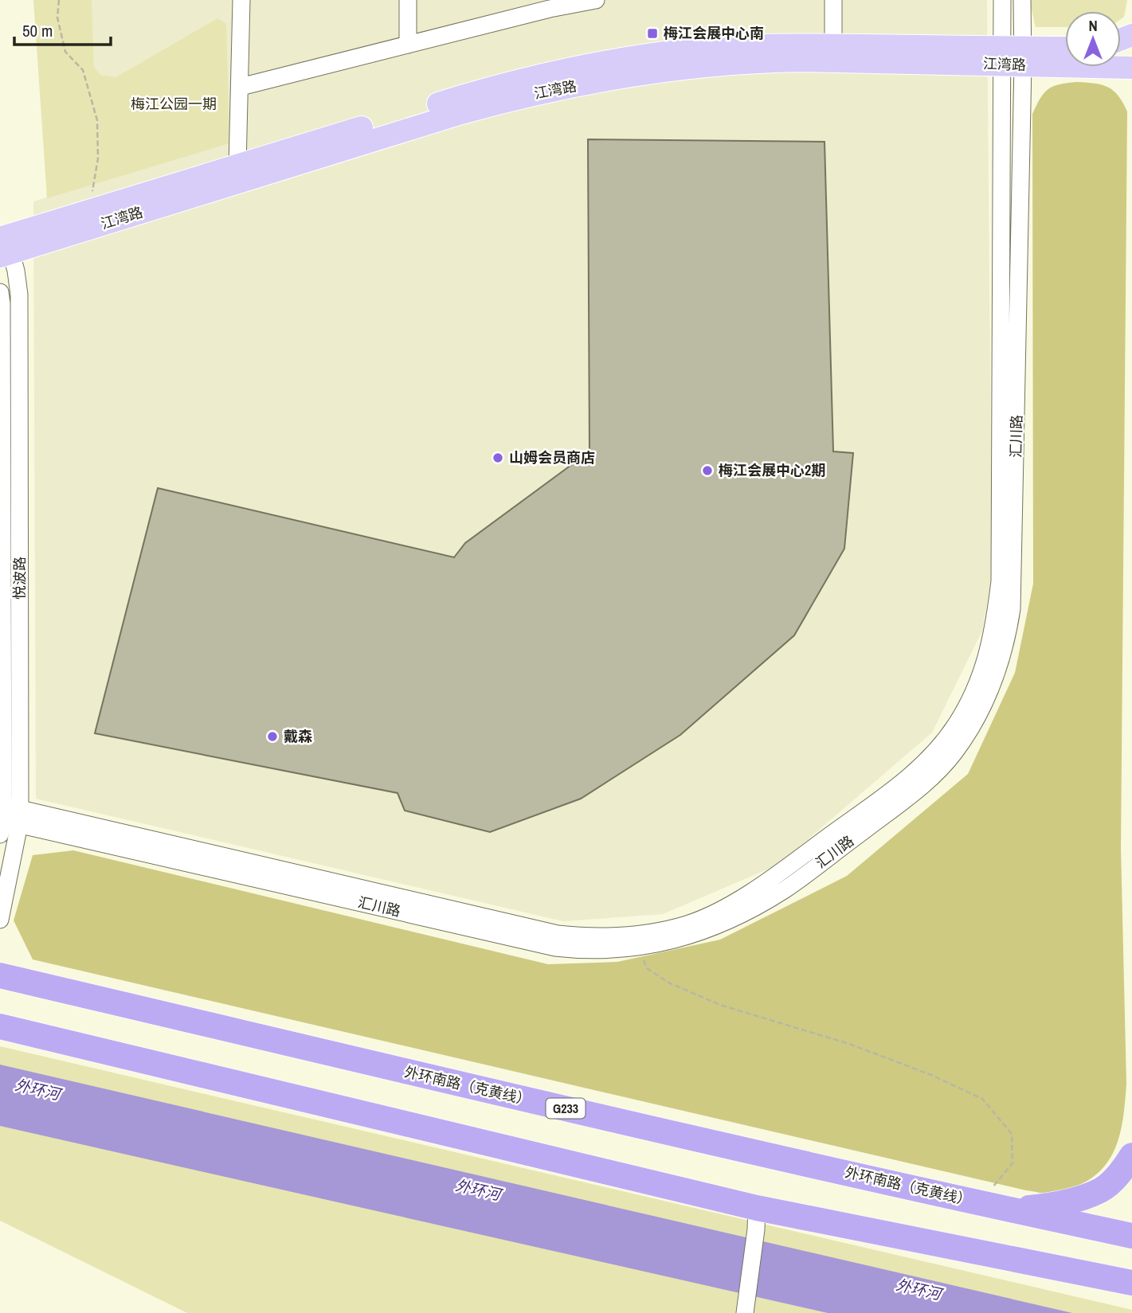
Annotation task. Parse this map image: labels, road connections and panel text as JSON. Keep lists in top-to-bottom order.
{
  "streets": {
    "highway": ["外环南路（克黄线）", "G233"],
    "main road": ["江湾路"],
    "street": ["汇川路", "悦波路"]
  },
  "crossings": [
    ["江湾路", "汇川路"],
    ["江湾路", "悦波路"],
    ["汇川路", "悦波路"]
  ],
  "water": ["外环河"],
  "parks": ["梅江公园一期"],
  "places": {
    "transit": ["梅江会展中心南"],
    "other": ["山姆会员商店", "梅江会展中心2期", "戴森"]
  },
  "scale_bar": "50 m",
  "north": "top"
}
